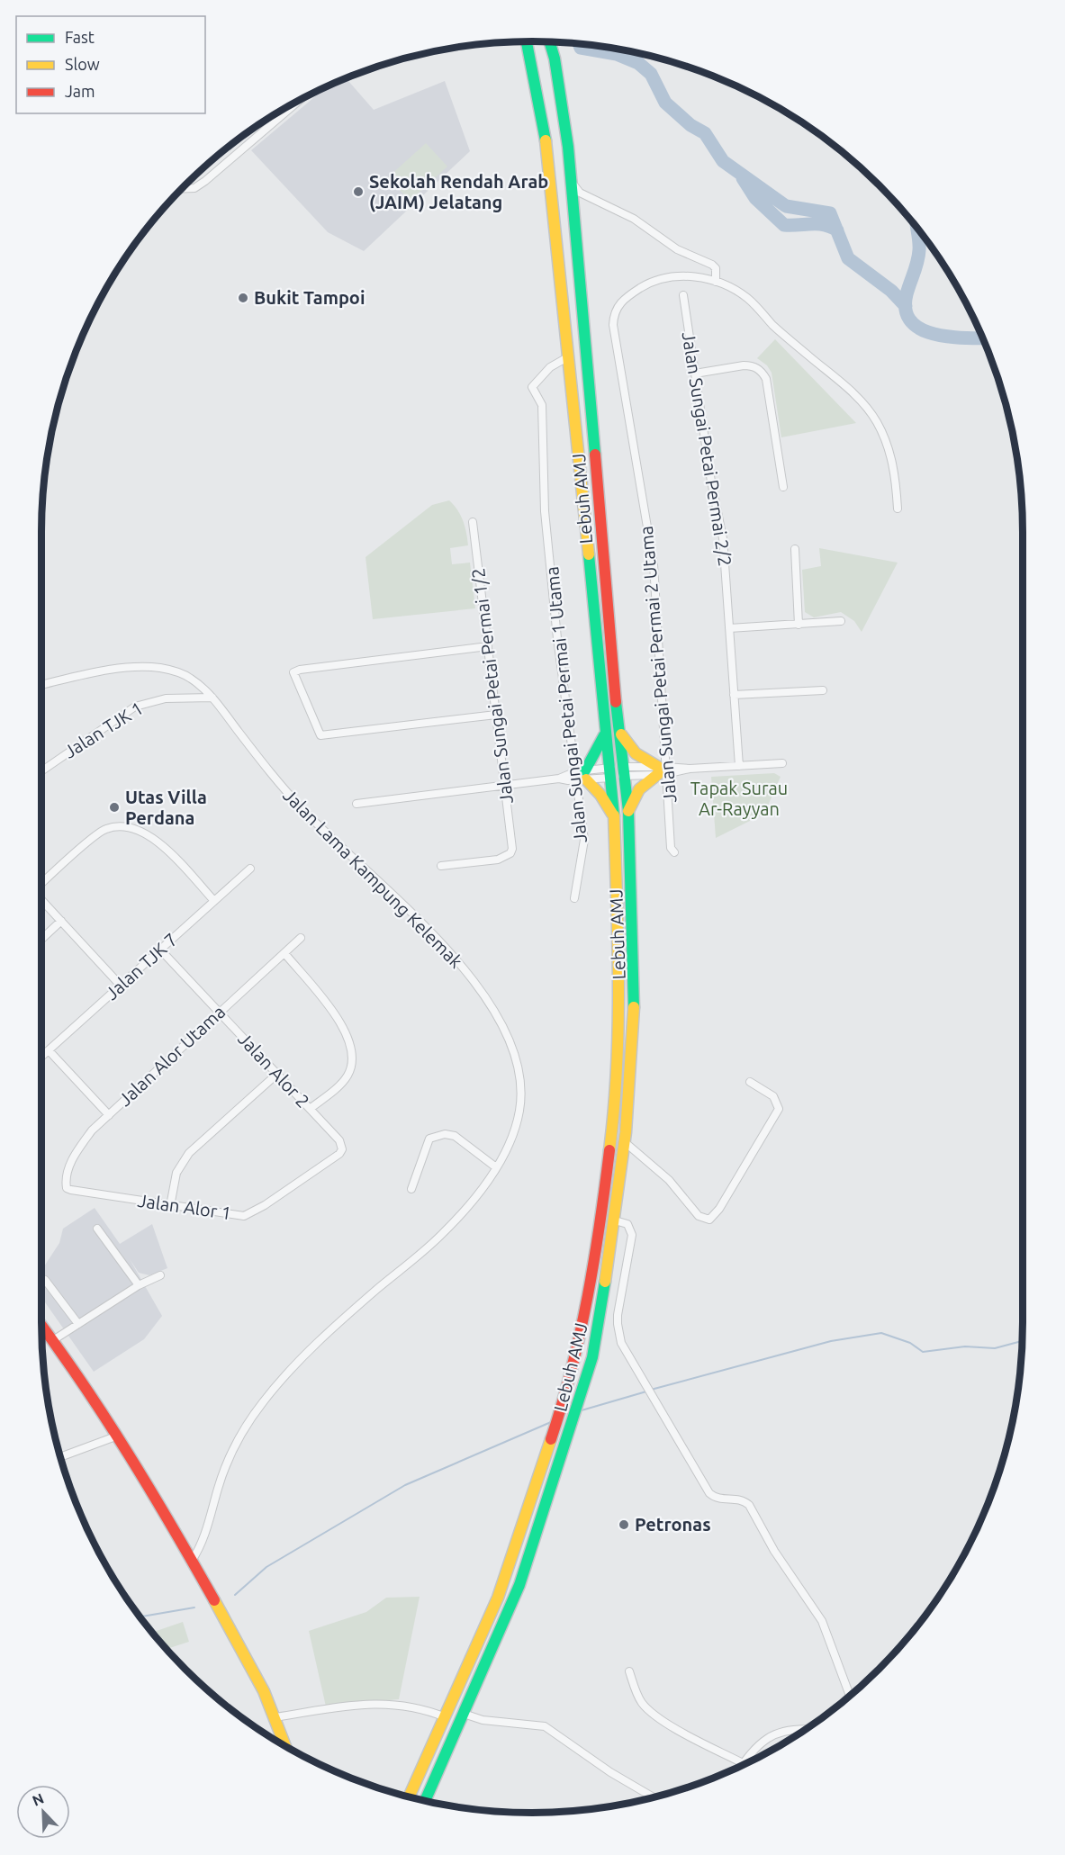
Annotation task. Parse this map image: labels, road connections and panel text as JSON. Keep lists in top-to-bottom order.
{
  "streets": {
    "main road": ["Lebuh AMJ"],
    "street": [
      "Jalan Sungai Petai Permai 2/2",
      "Jalan Sungai Petai Permai 2 Utama",
      "Jalan Sungai Petai Permai 1/2",
      "Jalan Sungai Petai Permai 1 Utama",
      "Jalan TJK 1",
      "Jalan Lama Kampung Kelemak",
      "Jalan TJK 7",
      "Jalan Alor Utama",
      "Jalan Alor 2",
      "Jalan Alor 1"
    ]
  },
  "crossings": [
    ["Lebuh AMJ", "Jalan Sungai Petai Permai 1 Utama"],
    ["Jalan TJK 1", "Jalan Lama Kampung Kelemak"],
    ["Jalan TJK 7", "Jalan Alor 2"],
    ["Jalan Alor Utama", "Jalan Alor 2"],
    ["Jalan Alor Utama", "Jalan Alor 1"],
    ["Jalan Alor 2", "Jalan Alor 1"]
  ],
  "parks": ["Tapak Surau Ar-Rayyan"],
  "places": [
    "Sekolah Rendah Arab (JAIM) Jelatang",
    "Bukit Tampoi",
    "Utas Villa Perdana",
    "Petronas"
  ],
  "legend": ["Fast", "Slow", "Jam"],
  "north": "top left"
}
